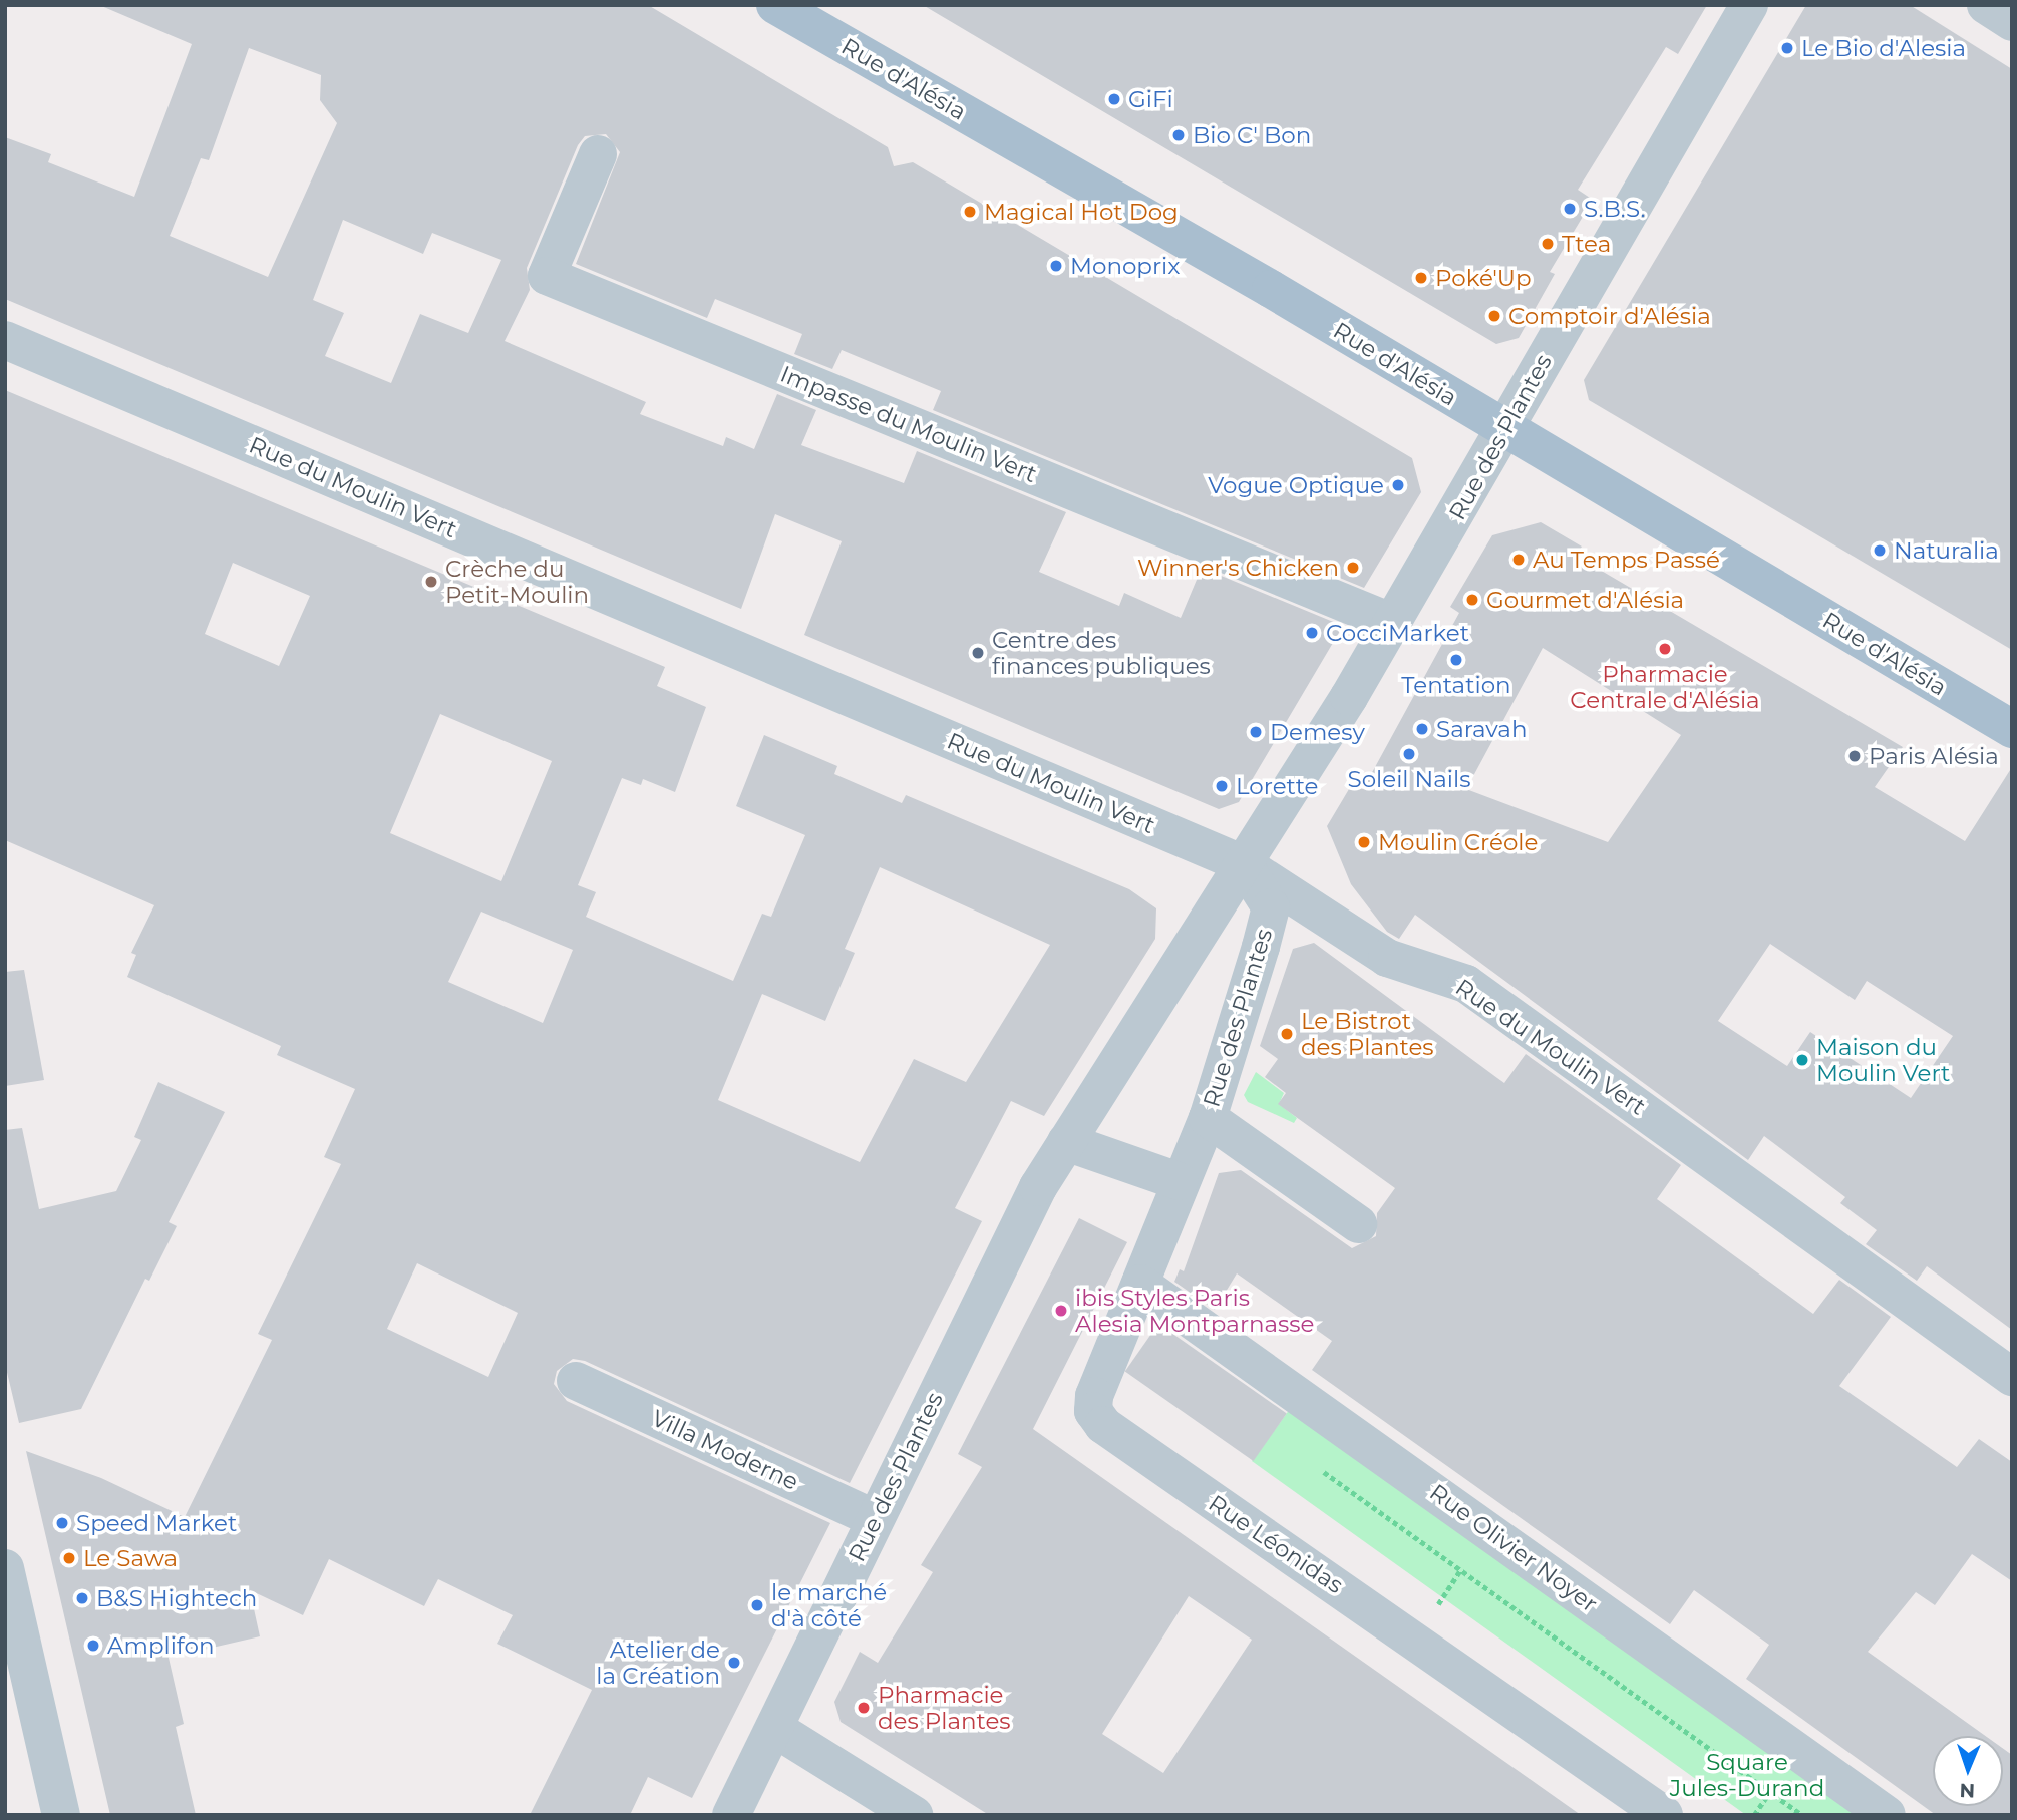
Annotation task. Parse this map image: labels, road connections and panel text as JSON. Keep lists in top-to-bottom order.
{
  "streets": {
    "main road": ["Rue d'Alésia"],
    "street": [
      "Impasse du Moulin Vert",
      "Rue des Plantes",
      "Rue du Moulin Vert",
      "Villa Moderne",
      "Rue Léonidas",
      "Rue Olivier Noyer"
    ]
  },
  "crossings": [
    ["Rue d'Alésia", "Rue des Plantes"],
    ["Impasse du Moulin Vert", "Rue des Plantes"],
    ["Rue des Plantes", "Rue du Moulin Vert"],
    ["Rue des Plantes", "Villa Moderne"],
    ["Rue des Plantes", "Rue Léonidas"],
    ["Rue Léonidas", "Rue Olivier Noyer"]
  ],
  "parks": ["Square Jules-Durand"],
  "places": [
    "Le Bio d'Alesia",
    "GiFi",
    "Bio C' Bon",
    "S.B.S.",
    "Magical Hot Dog",
    "Ttea",
    "Monoprix",
    "Poké'Up",
    "Comptoir d'Alésia",
    "Vogue Optique",
    "Naturalia",
    "Au Temps Passé",
    "Winner's Chicken",
    "Crèche du Petit-Moulin",
    "Gourmet d'Alésia",
    "CocciMarket",
    "Pharmacie Centrale d'Alésia",
    "Centre des finances publiques",
    "Tentation",
    "Saravah",
    "Demesy",
    "Soleil Nails",
    "Paris Alésia",
    "Lorette",
    "Moulin Créole",
    "Le Bistrot des Plantes",
    "Maison du Moulin Vert",
    "ibis Styles Paris Alesia Montparnasse",
    "Speed Market",
    "Le Sawa",
    "B&S Hightech",
    "le marché d'à côté",
    "Amplifon",
    "Atelier de la Création",
    "Pharmacie des Plantes"
  ],
  "north": "bottom"
}
